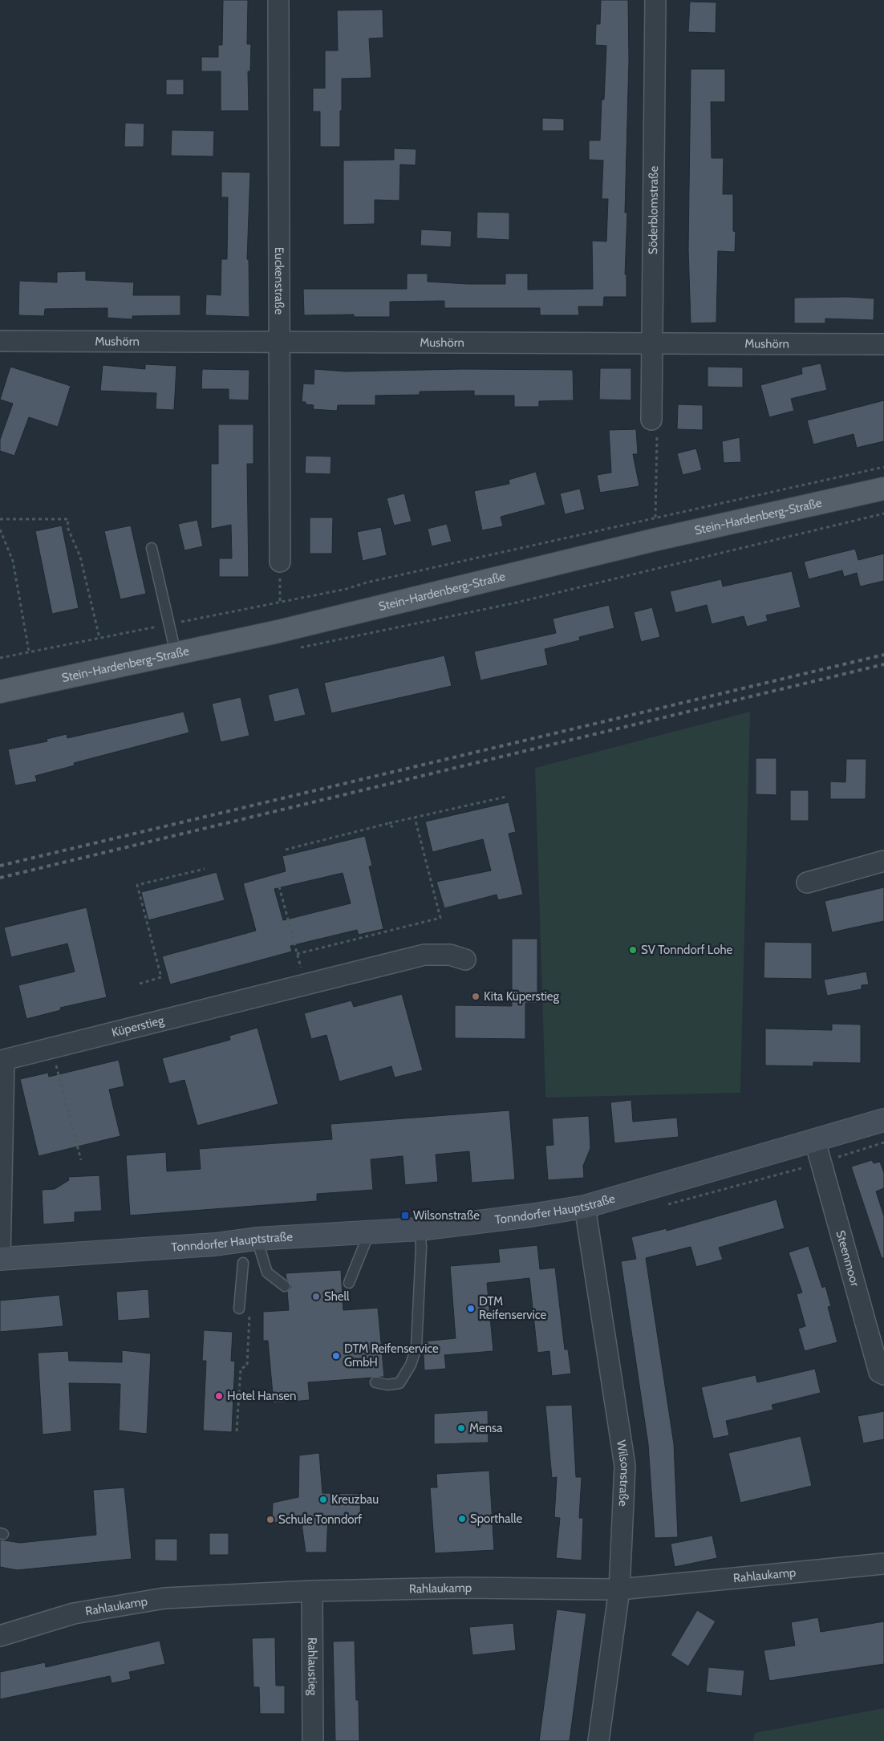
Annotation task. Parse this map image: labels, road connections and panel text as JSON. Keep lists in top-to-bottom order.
{
  "streets": {
    "main road": ["Stein-Hardenberg-Straße", "Tonndorfer Hauptstraße"],
    "street": [
      "Söderblomstraße",
      "Euckenstraße",
      "Mushörn",
      "Küperstieg",
      "Steenmoor",
      "Wilsonstraße",
      "Rahlaukamp",
      "Rahlaustieg"
    ]
  },
  "crossings": [
    ["Söderblomstraße", "Mushörn"],
    ["Euckenstraße", "Mushörn"],
    ["Küperstieg", "Tonndorfer Hauptstraße"],
    ["Tonndorfer Hauptstraße", "Steenmoor"],
    ["Tonndorfer Hauptstraße", "Wilsonstraße"],
    ["Wilsonstraße", "Rahlaukamp"],
    ["Rahlaukamp", "Rahlaustieg"]
  ],
  "places": {
    "other": [
      "SV Tonndorf Lohe",
      "Kita Küperstieg",
      "Shell",
      "DTM Reifenservice",
      "DTM Reifenservice GmbH",
      "Hotel Hansen",
      "Mensa",
      "Kreuzbau",
      "Sporthalle",
      "Schule Tonndorf"
    ],
    "transit": ["Wilsonstraße"]
  }
}
